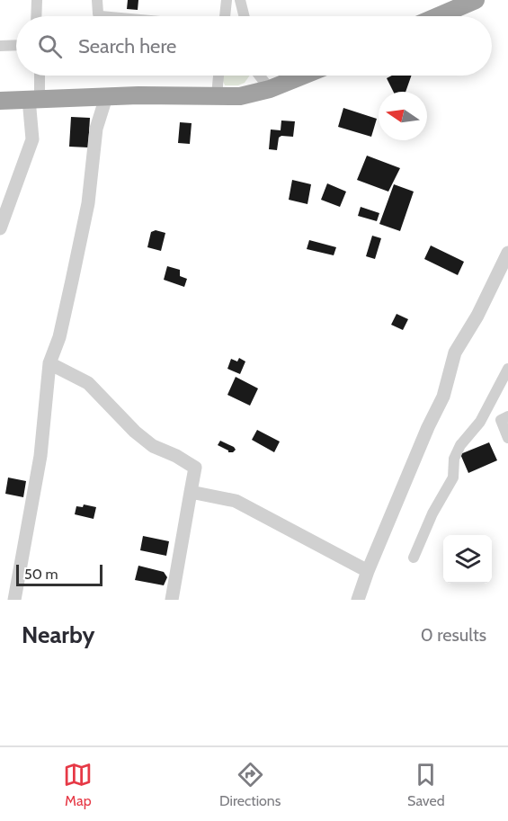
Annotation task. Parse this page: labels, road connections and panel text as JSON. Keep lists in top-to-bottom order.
{
  "scale_bar": "50 m",
  "north": "left",
  "page": {
    "search": "Search here",
    "scale": "50 m",
    "heading": ["Nearby", "0 results"],
    "nav": ["Map", "Directions", "Saved"]
  }
}
